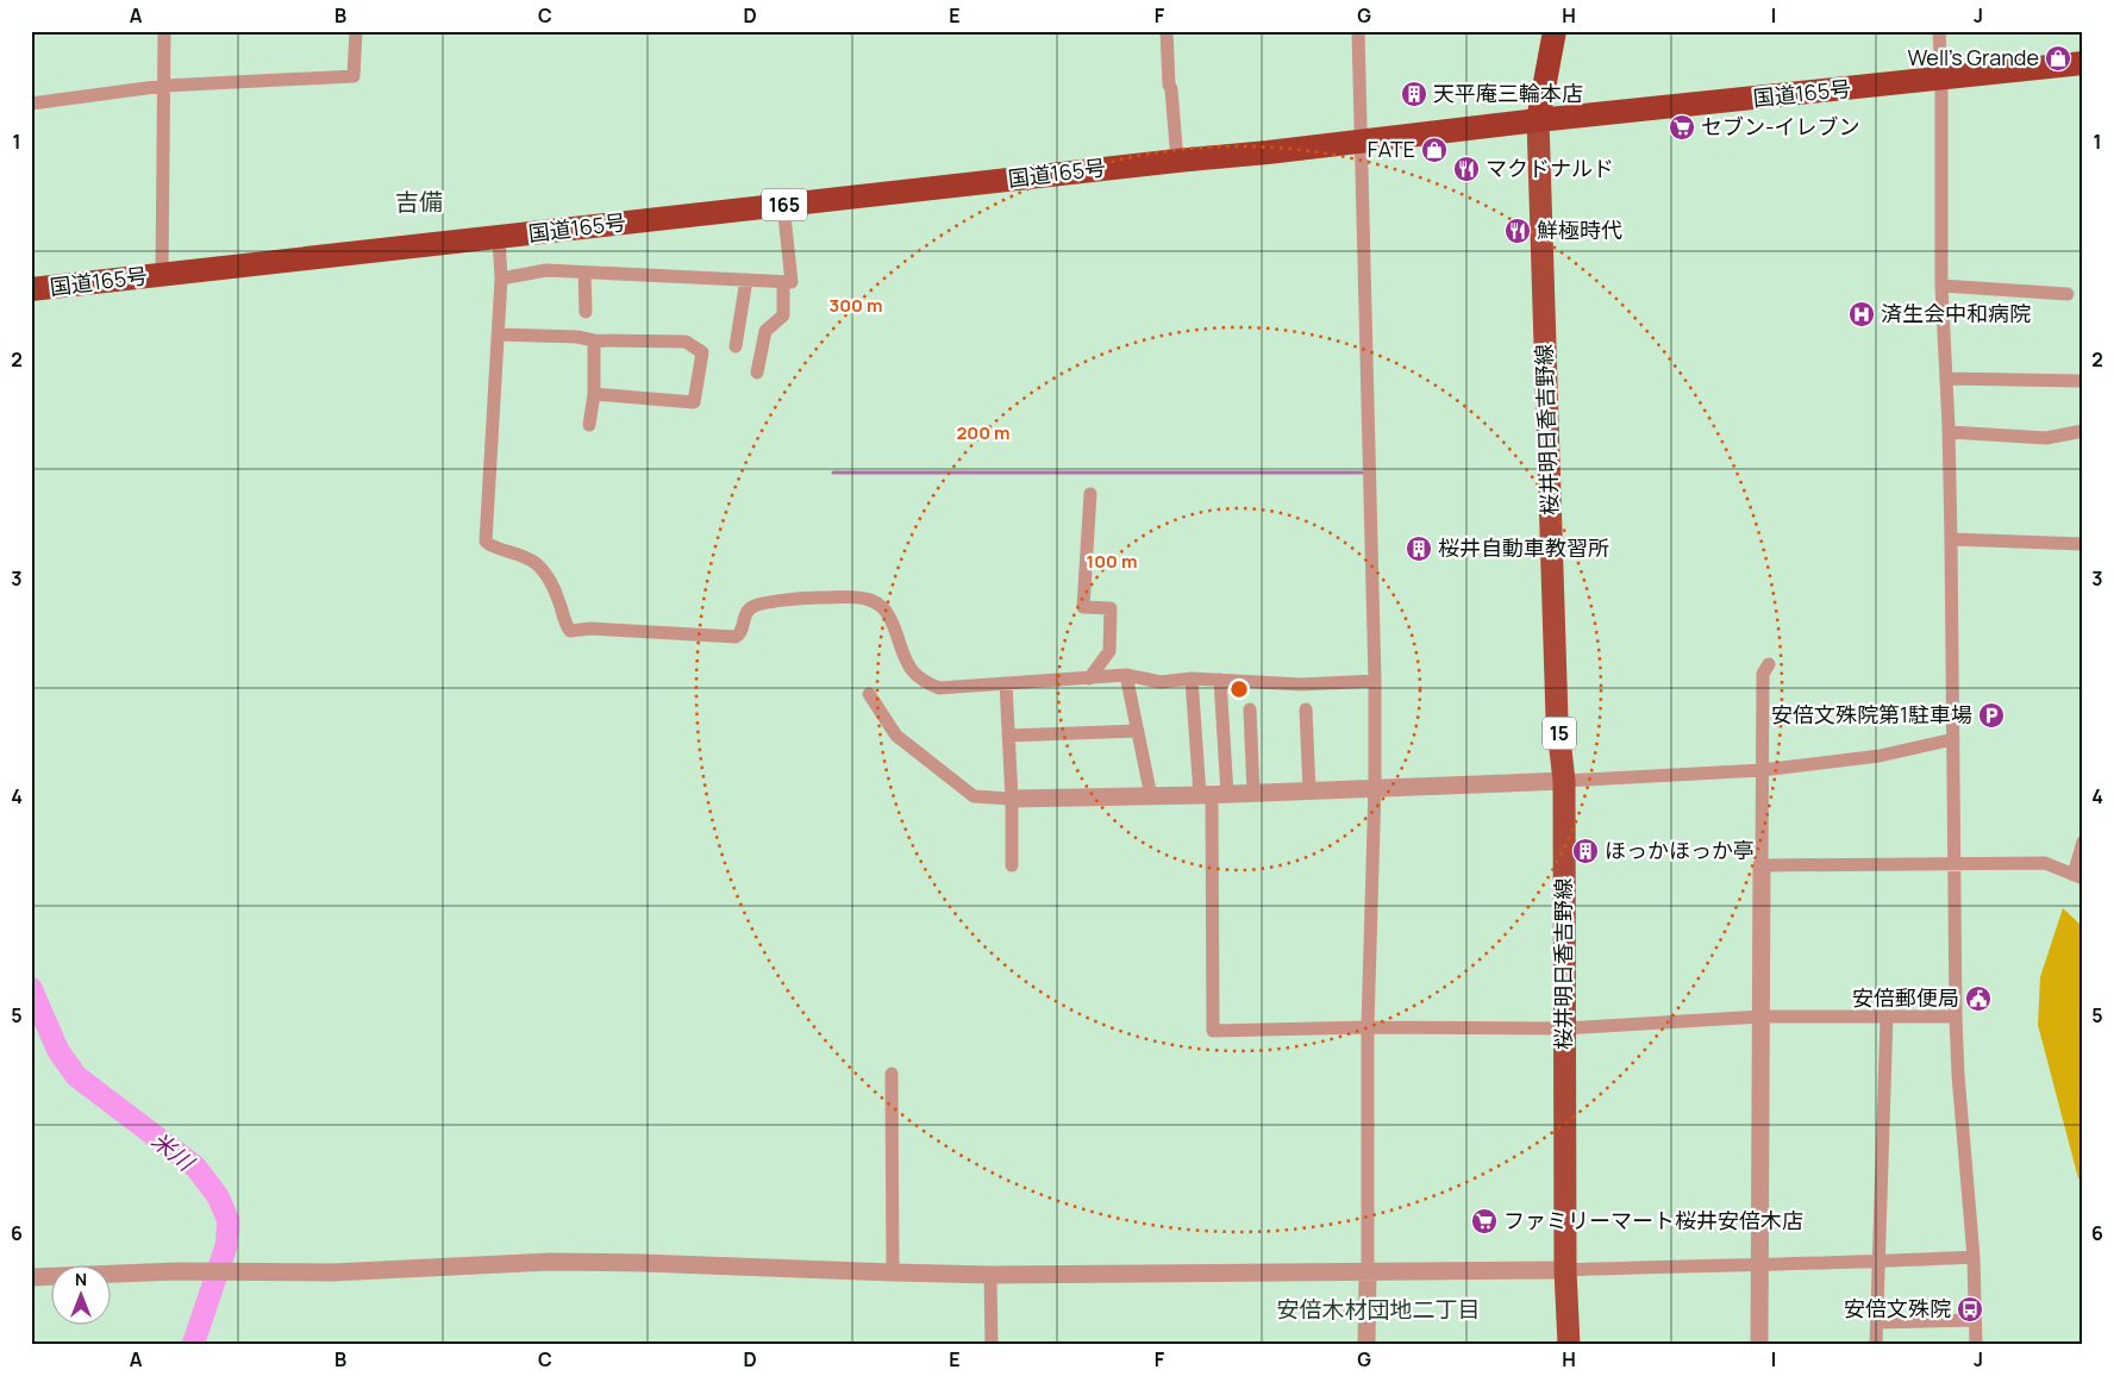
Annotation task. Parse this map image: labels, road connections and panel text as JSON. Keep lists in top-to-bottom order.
{
  "streets": {
    "highway": ["国道165号", "165"],
    "main road": ["桜井明日香吉野線", "15"]
  },
  "crossings": [
    ["国道165号", "桜井明日香吉野線"]
  ],
  "districts": ["吉備", "安倍木材団地二丁目"],
  "water": ["米川"],
  "places": {
    "shop": ["Well's Grande", "FATE"],
    "building": ["天平庵三輪本店", "桜井自動車教習所", "ほっかほっか亭"],
    "supermarket": ["セブン-イレブン", "ファミリーマート桜井安倍木店"],
    "restaurant": ["マクドナルド", "鮮極時代"],
    "hospital": ["済生会中和病院"],
    "parking": ["安倍文殊院第1駐車場"],
    "public building": ["安倍郵便局"],
    "bus stop": ["安倍文殊院"]
  },
  "north": "top",
  "grid": {
    "columns": [
      "A",
      "B",
      "C",
      "D",
      "E",
      "F",
      "G",
      "H",
      "I",
      "J"
    ],
    "rows": [
      "1",
      "2",
      "3",
      "4",
      "5",
      "6"
    ]
  },
  "rings": ["300 m", "200 m", "100 m"]
}
